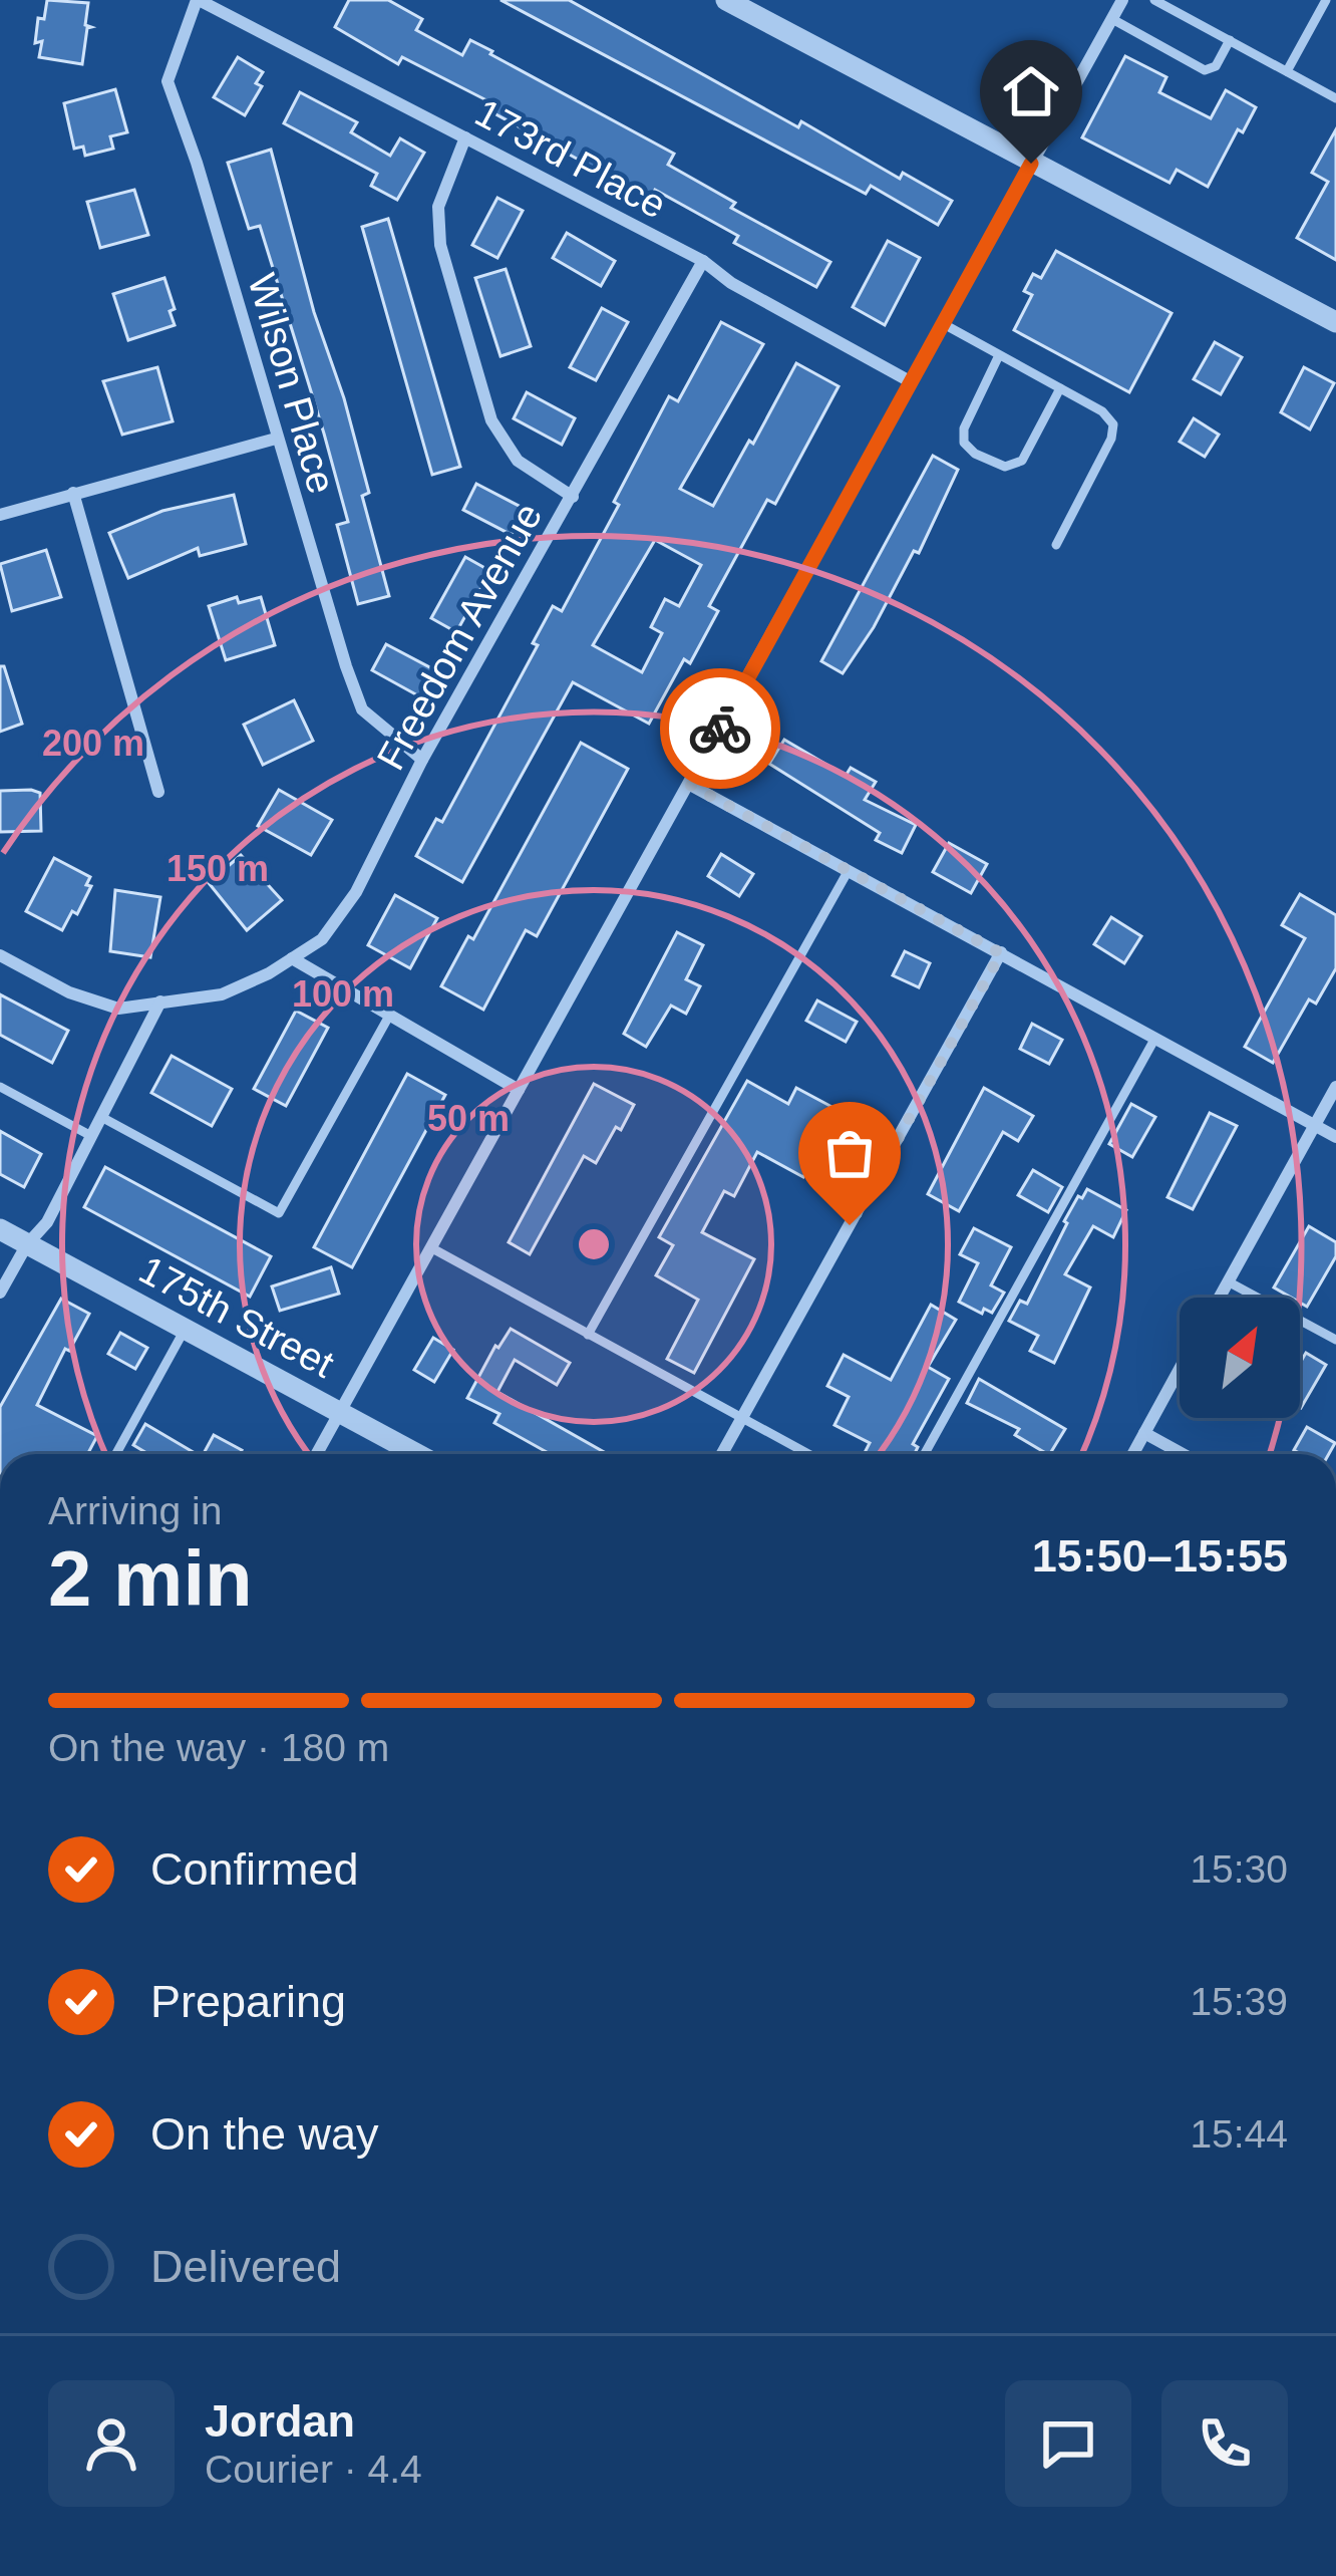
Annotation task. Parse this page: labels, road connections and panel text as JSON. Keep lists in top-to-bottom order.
{
  "streets": {
    "street": [
      "173rd Place",
      "Wilson Place",
      "Freedom Avenue",
      "175th Street"
    ]
  },
  "crossings": [
    ["173rd Place", "Wilson Place"],
    ["173rd Place", "Freedom Avenue"],
    ["Wilson Place", "Freedom Avenue"]
  ],
  "north": "top right",
  "page": {
    "heading": ["2 min", "Arriving in", "15:50–15:55"],
    "panel": ["Jordan", "Courier · 4.4"],
    "bar": "On the way · 180 m",
    "list": [
      ["Confirmed", "15:30"],
      ["Preparing", "15:39"],
      ["On the way", "15:44"],
      "Delivered"
    ]
  },
  "rings": [
    "200 m",
    "150 m",
    "100 m",
    "50 m"
  ]
}
